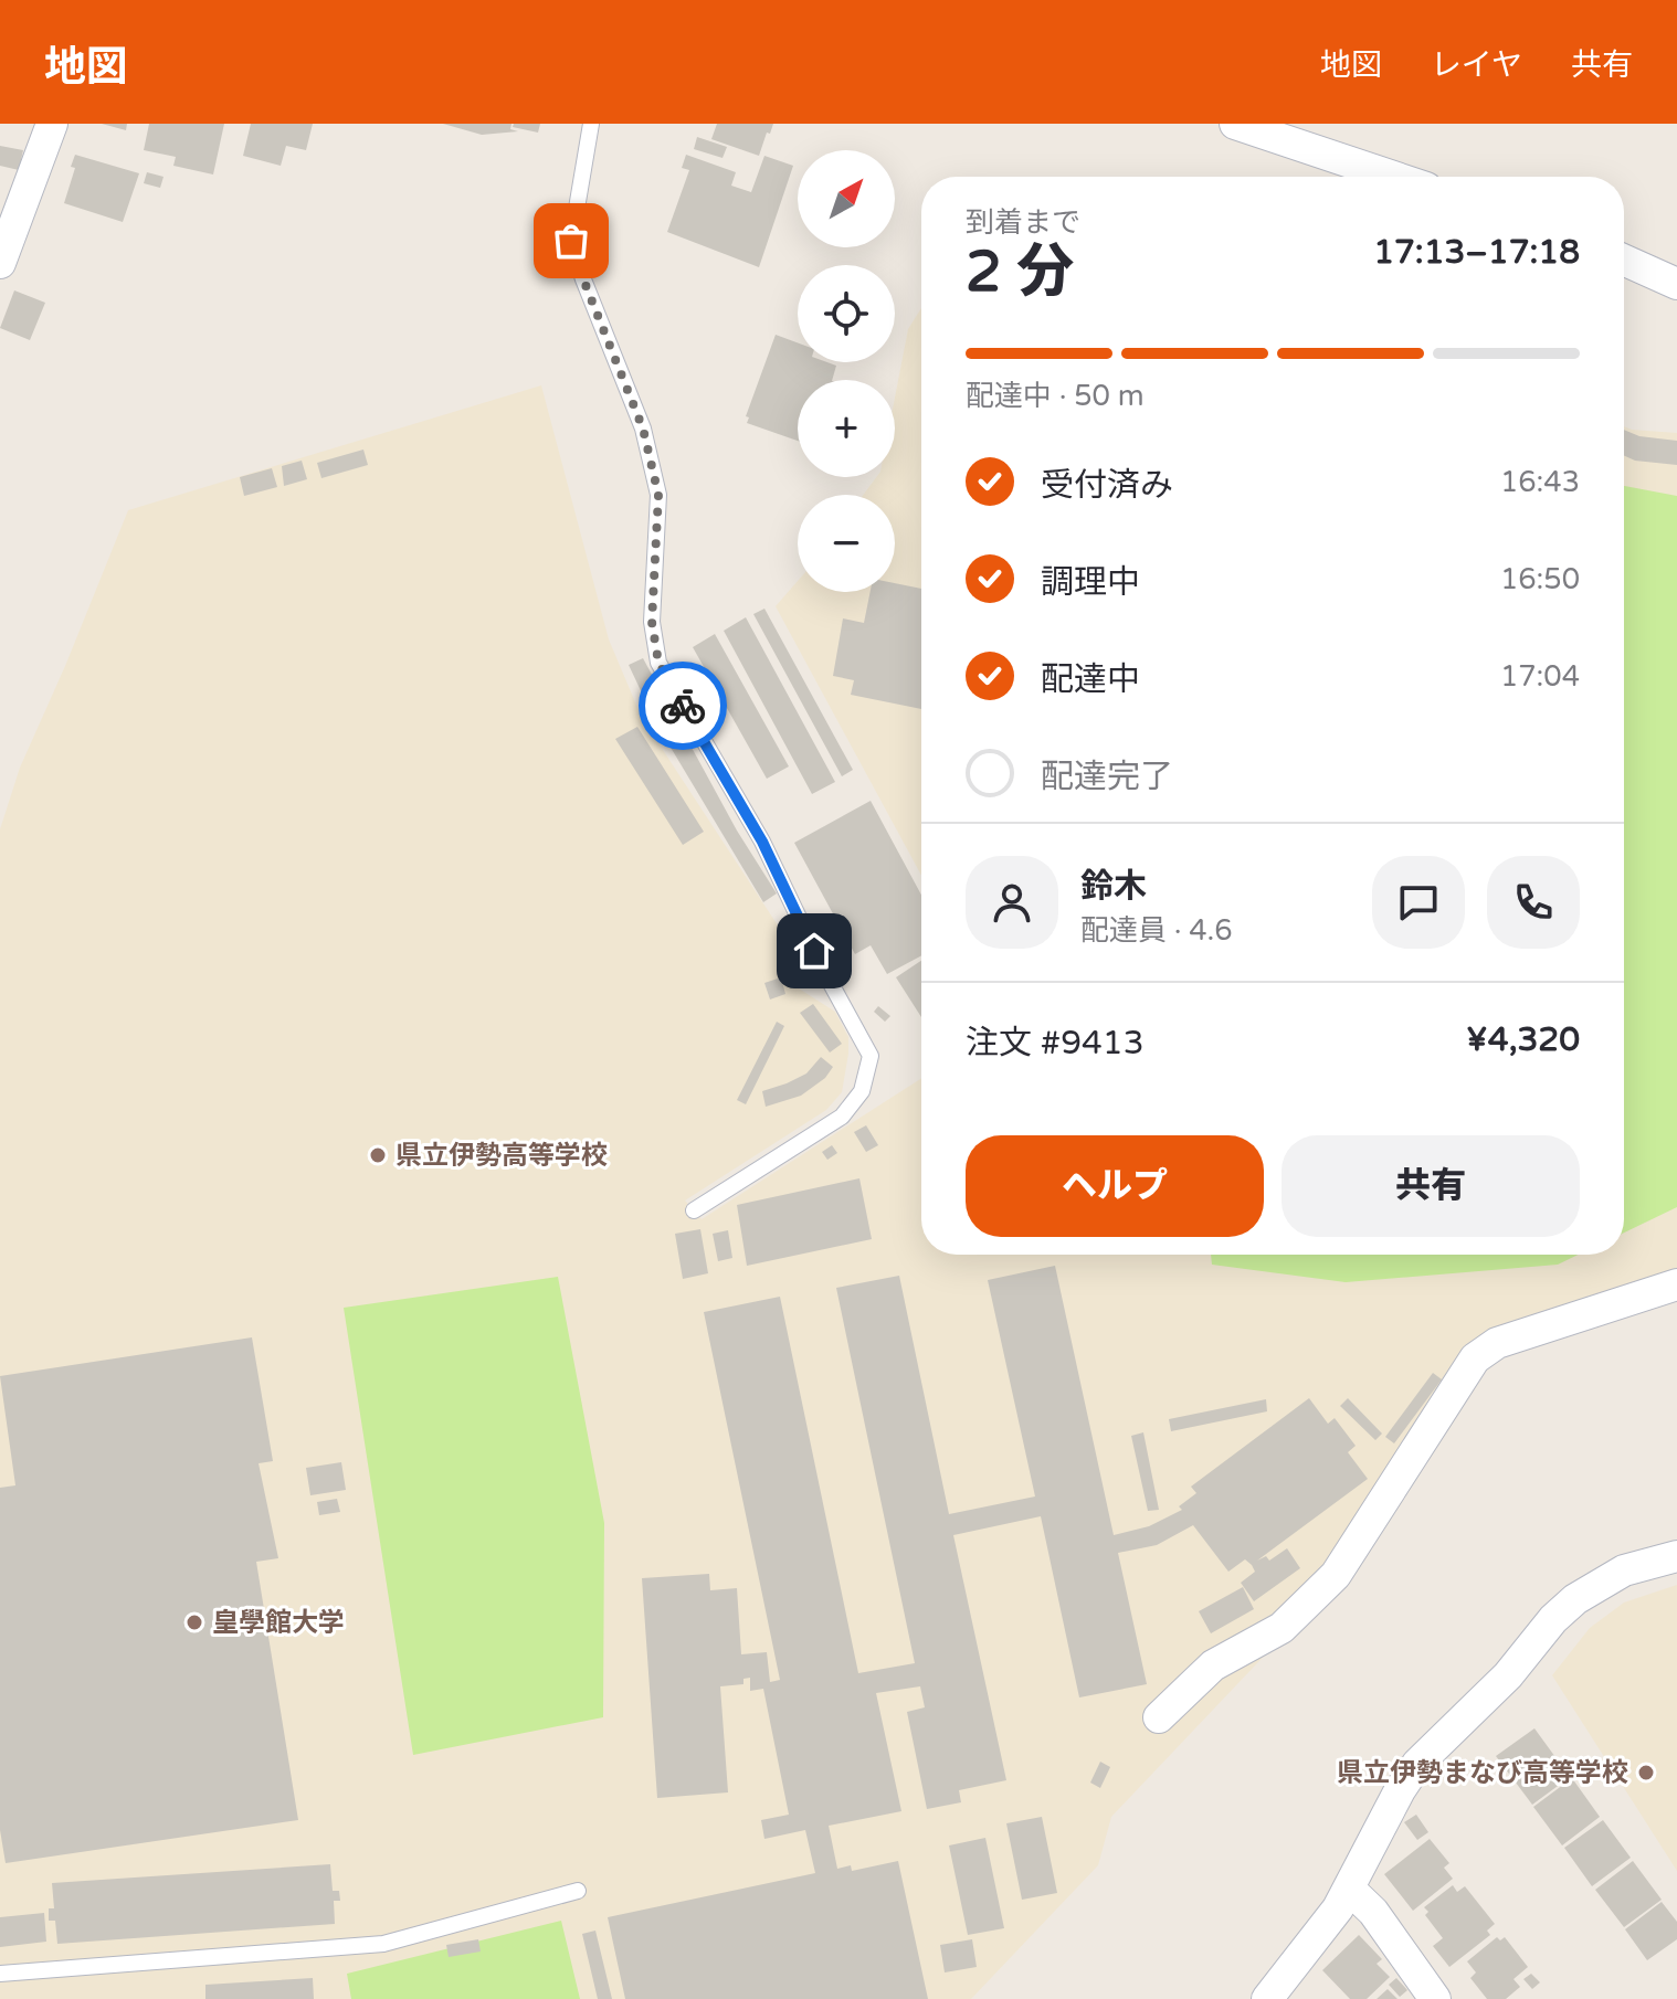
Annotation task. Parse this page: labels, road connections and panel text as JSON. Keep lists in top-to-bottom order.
{
  "places": ["県立伊勢高等学校", "皇學館大学", "県立伊勢まなび高等学校"],
  "north": "top right",
  "page": {
    "header": "地図",
    "nav": ["地図", "レイヤ", "共有"],
    "map_buttons": ["+", "−"],
    "heading": ["2 分", "到着まで", "17:13–17:18"],
    "panel": [
      "鈴木",
      "配達員 · 4.6",
      "注文 #9413",
      "¥4,320"
    ],
    "bar": "配達中 · 50 m",
    "list": [
      ["受付済み", "16:43"],
      ["調理中", "16:50"],
      ["配達中", "17:04"],
      "配達完了"
    ],
    "buttons": ["ヘルプ", "共有"]
  }
}
